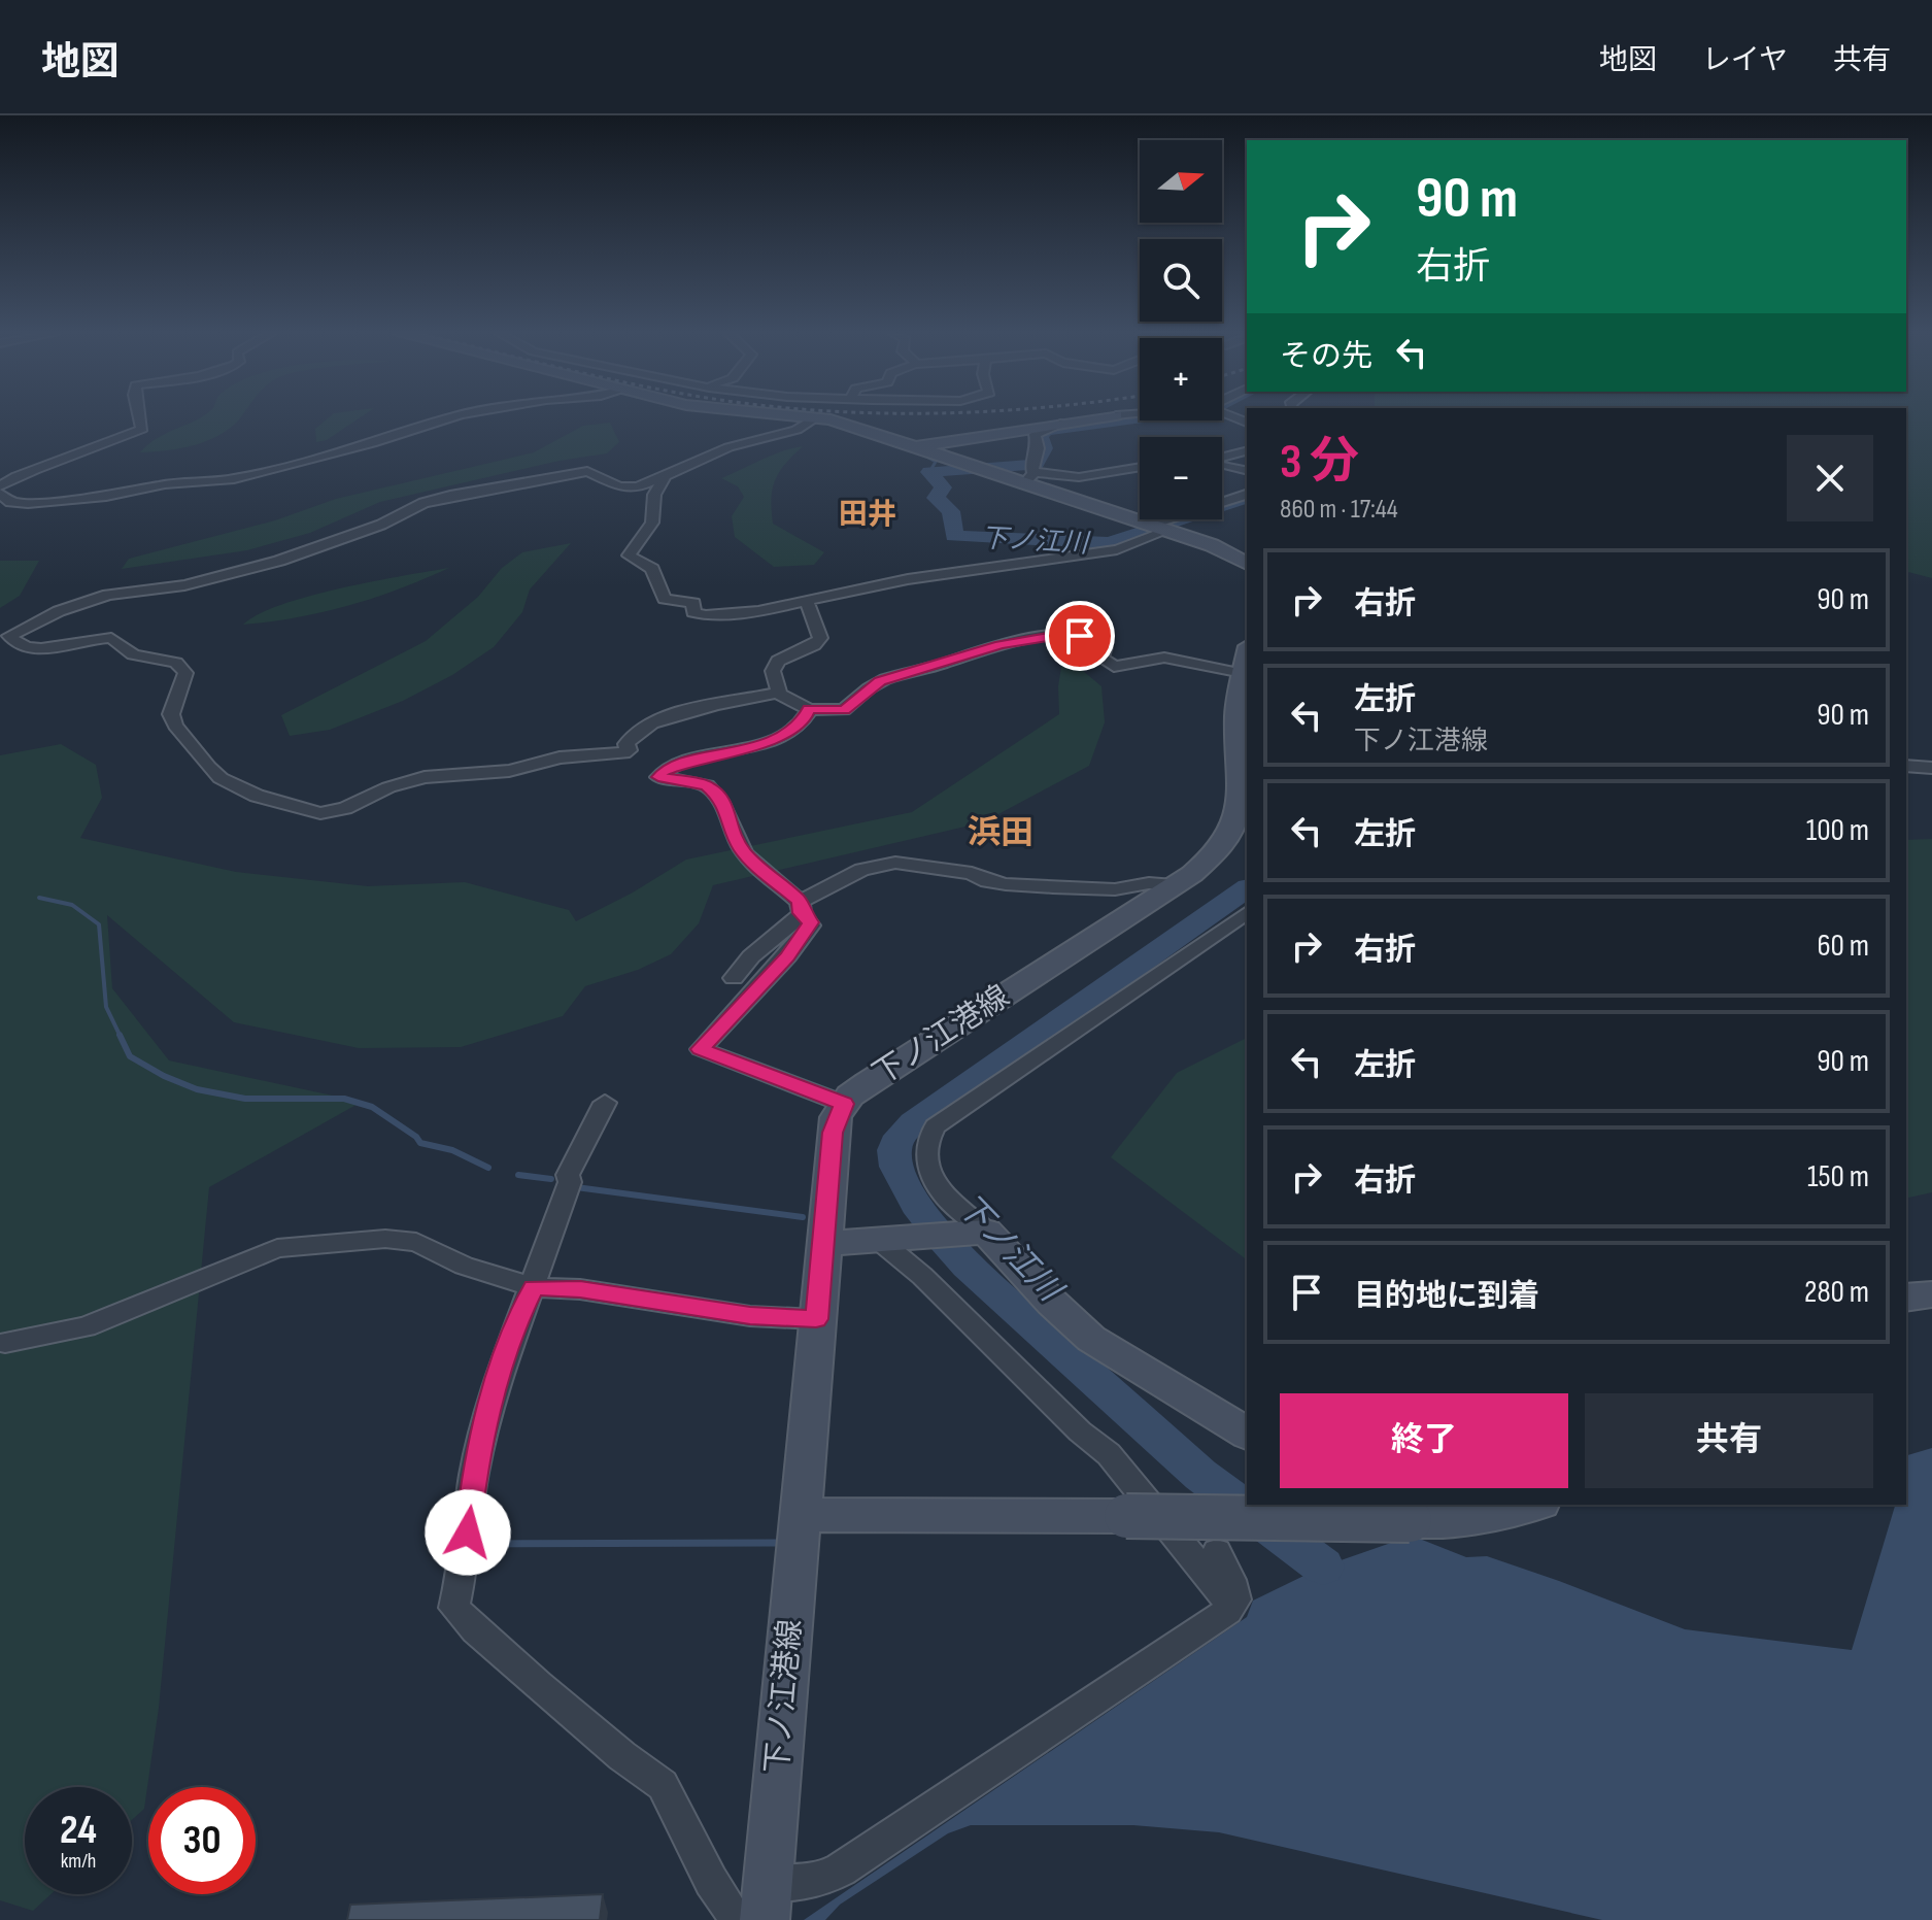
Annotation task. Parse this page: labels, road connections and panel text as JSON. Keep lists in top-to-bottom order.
{
  "streets": {
    "main road": ["下ノ江港線"]
  },
  "districts": ["田井", "浜田"],
  "water": ["下ノ江川"],
  "north": "right",
  "page": {
    "header": "地図",
    "nav": ["地図", "レイヤ", "共有"],
    "map_buttons": ["+", "−"],
    "turn": ["90 m", "右折"],
    "then": "その先",
    "heading": ["3 分", "860 m · 17:44"],
    "list": [
      {
        "name": "右折",
        "value": "90 m"
      },
      {
        "name": "左折",
        "note": "下ノ江港線",
        "value": "90 m"
      },
      {
        "name": "左折",
        "value": "100 m"
      },
      {
        "name": "右折",
        "value": "60 m"
      },
      {
        "name": "左折",
        "value": "90 m"
      },
      {
        "name": "右折",
        "value": "150 m"
      },
      {
        "name": "目的地に到着",
        "value": "280 m"
      }
    ],
    "buttons": ["終了", "共有"],
    "speed": "24 km/h",
    "limit": "30"
  }
}
